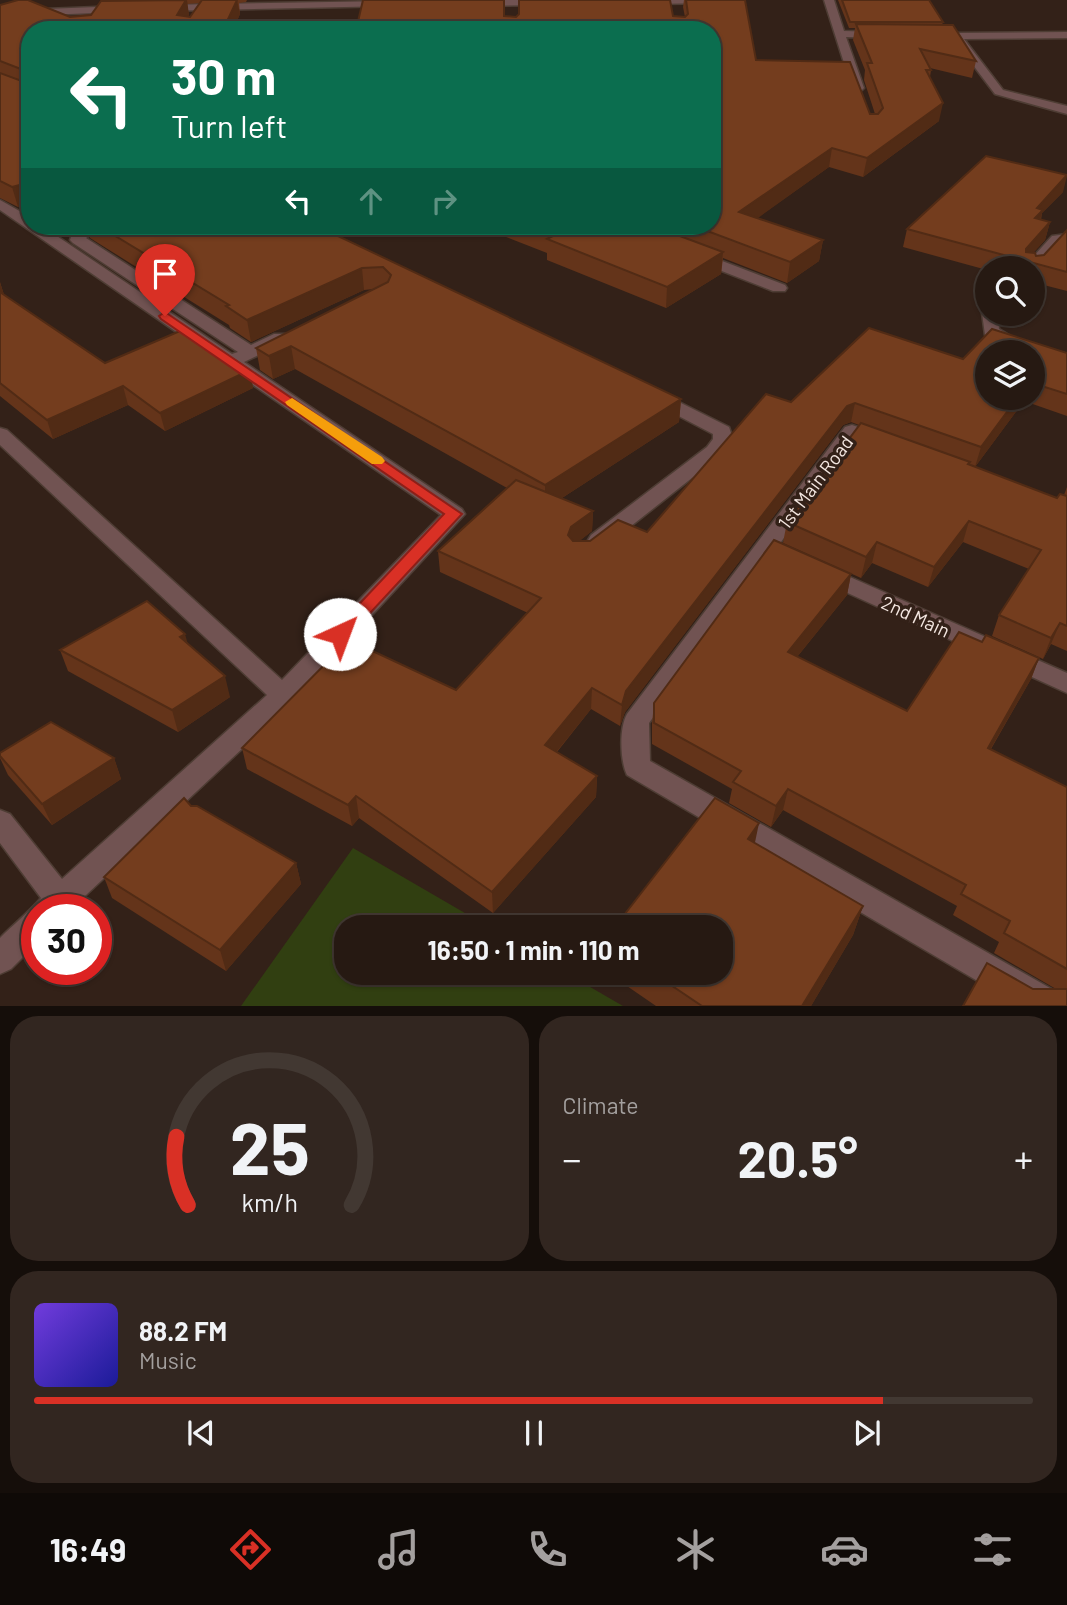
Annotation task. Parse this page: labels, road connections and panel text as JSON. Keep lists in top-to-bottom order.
{
  "streets": {
    "street": ["1st Main Road", "2nd Main"]
  },
  "crossings": [
    ["1st Main Road", "2nd Main"]
  ],
  "page": {
    "turn": ["30 m", "Turn left"],
    "limit": "30",
    "trip": "16:50 · 1 min · 110 m",
    "tile": "Climate",
    "heat": ["−", "20.5°", "+"],
    "song": ["88.2 FM", "Music"],
    "tabs": "16:49",
    "gauge": ["25", "km/h"]
  }
}
